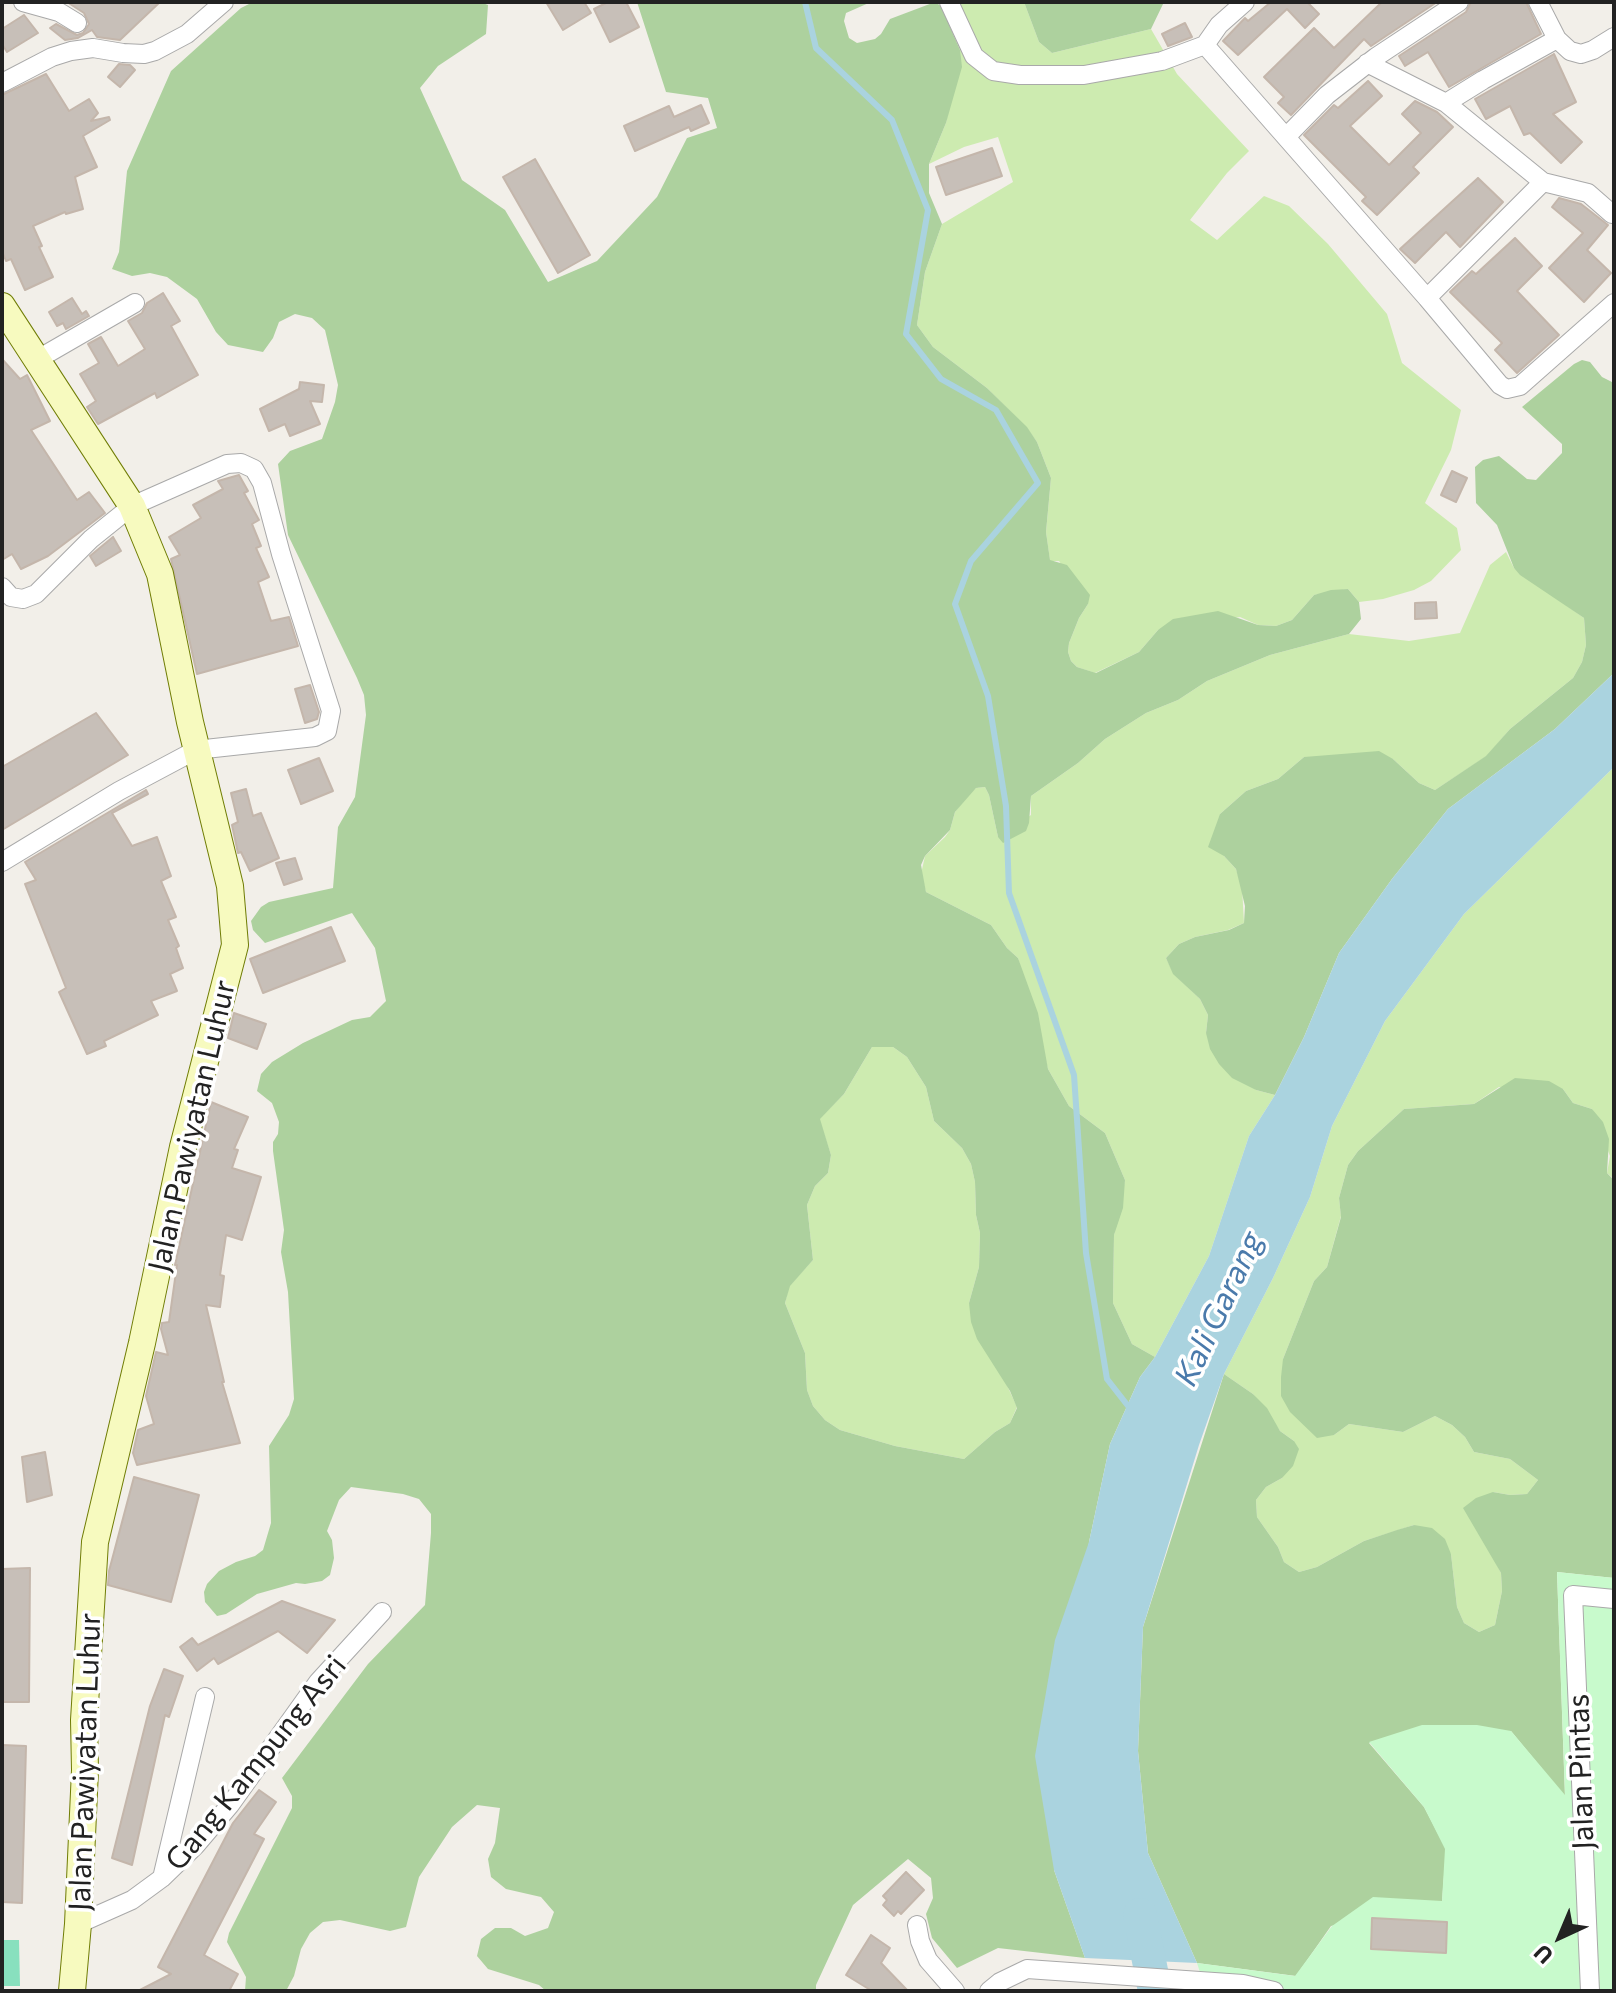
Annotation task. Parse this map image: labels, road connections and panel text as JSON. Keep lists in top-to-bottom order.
{
  "streets": {
    "main road": ["Jalan Pawiyatan Luhur"],
    "street": ["Gang Kampung Asri", "Jalan Pintas"]
  },
  "crossings": [
    ["Jalan Pawiyatan Luhur", "Gang Kampung Asri"]
  ],
  "water": ["Kali Garang"],
  "north": "bottom left"
}
